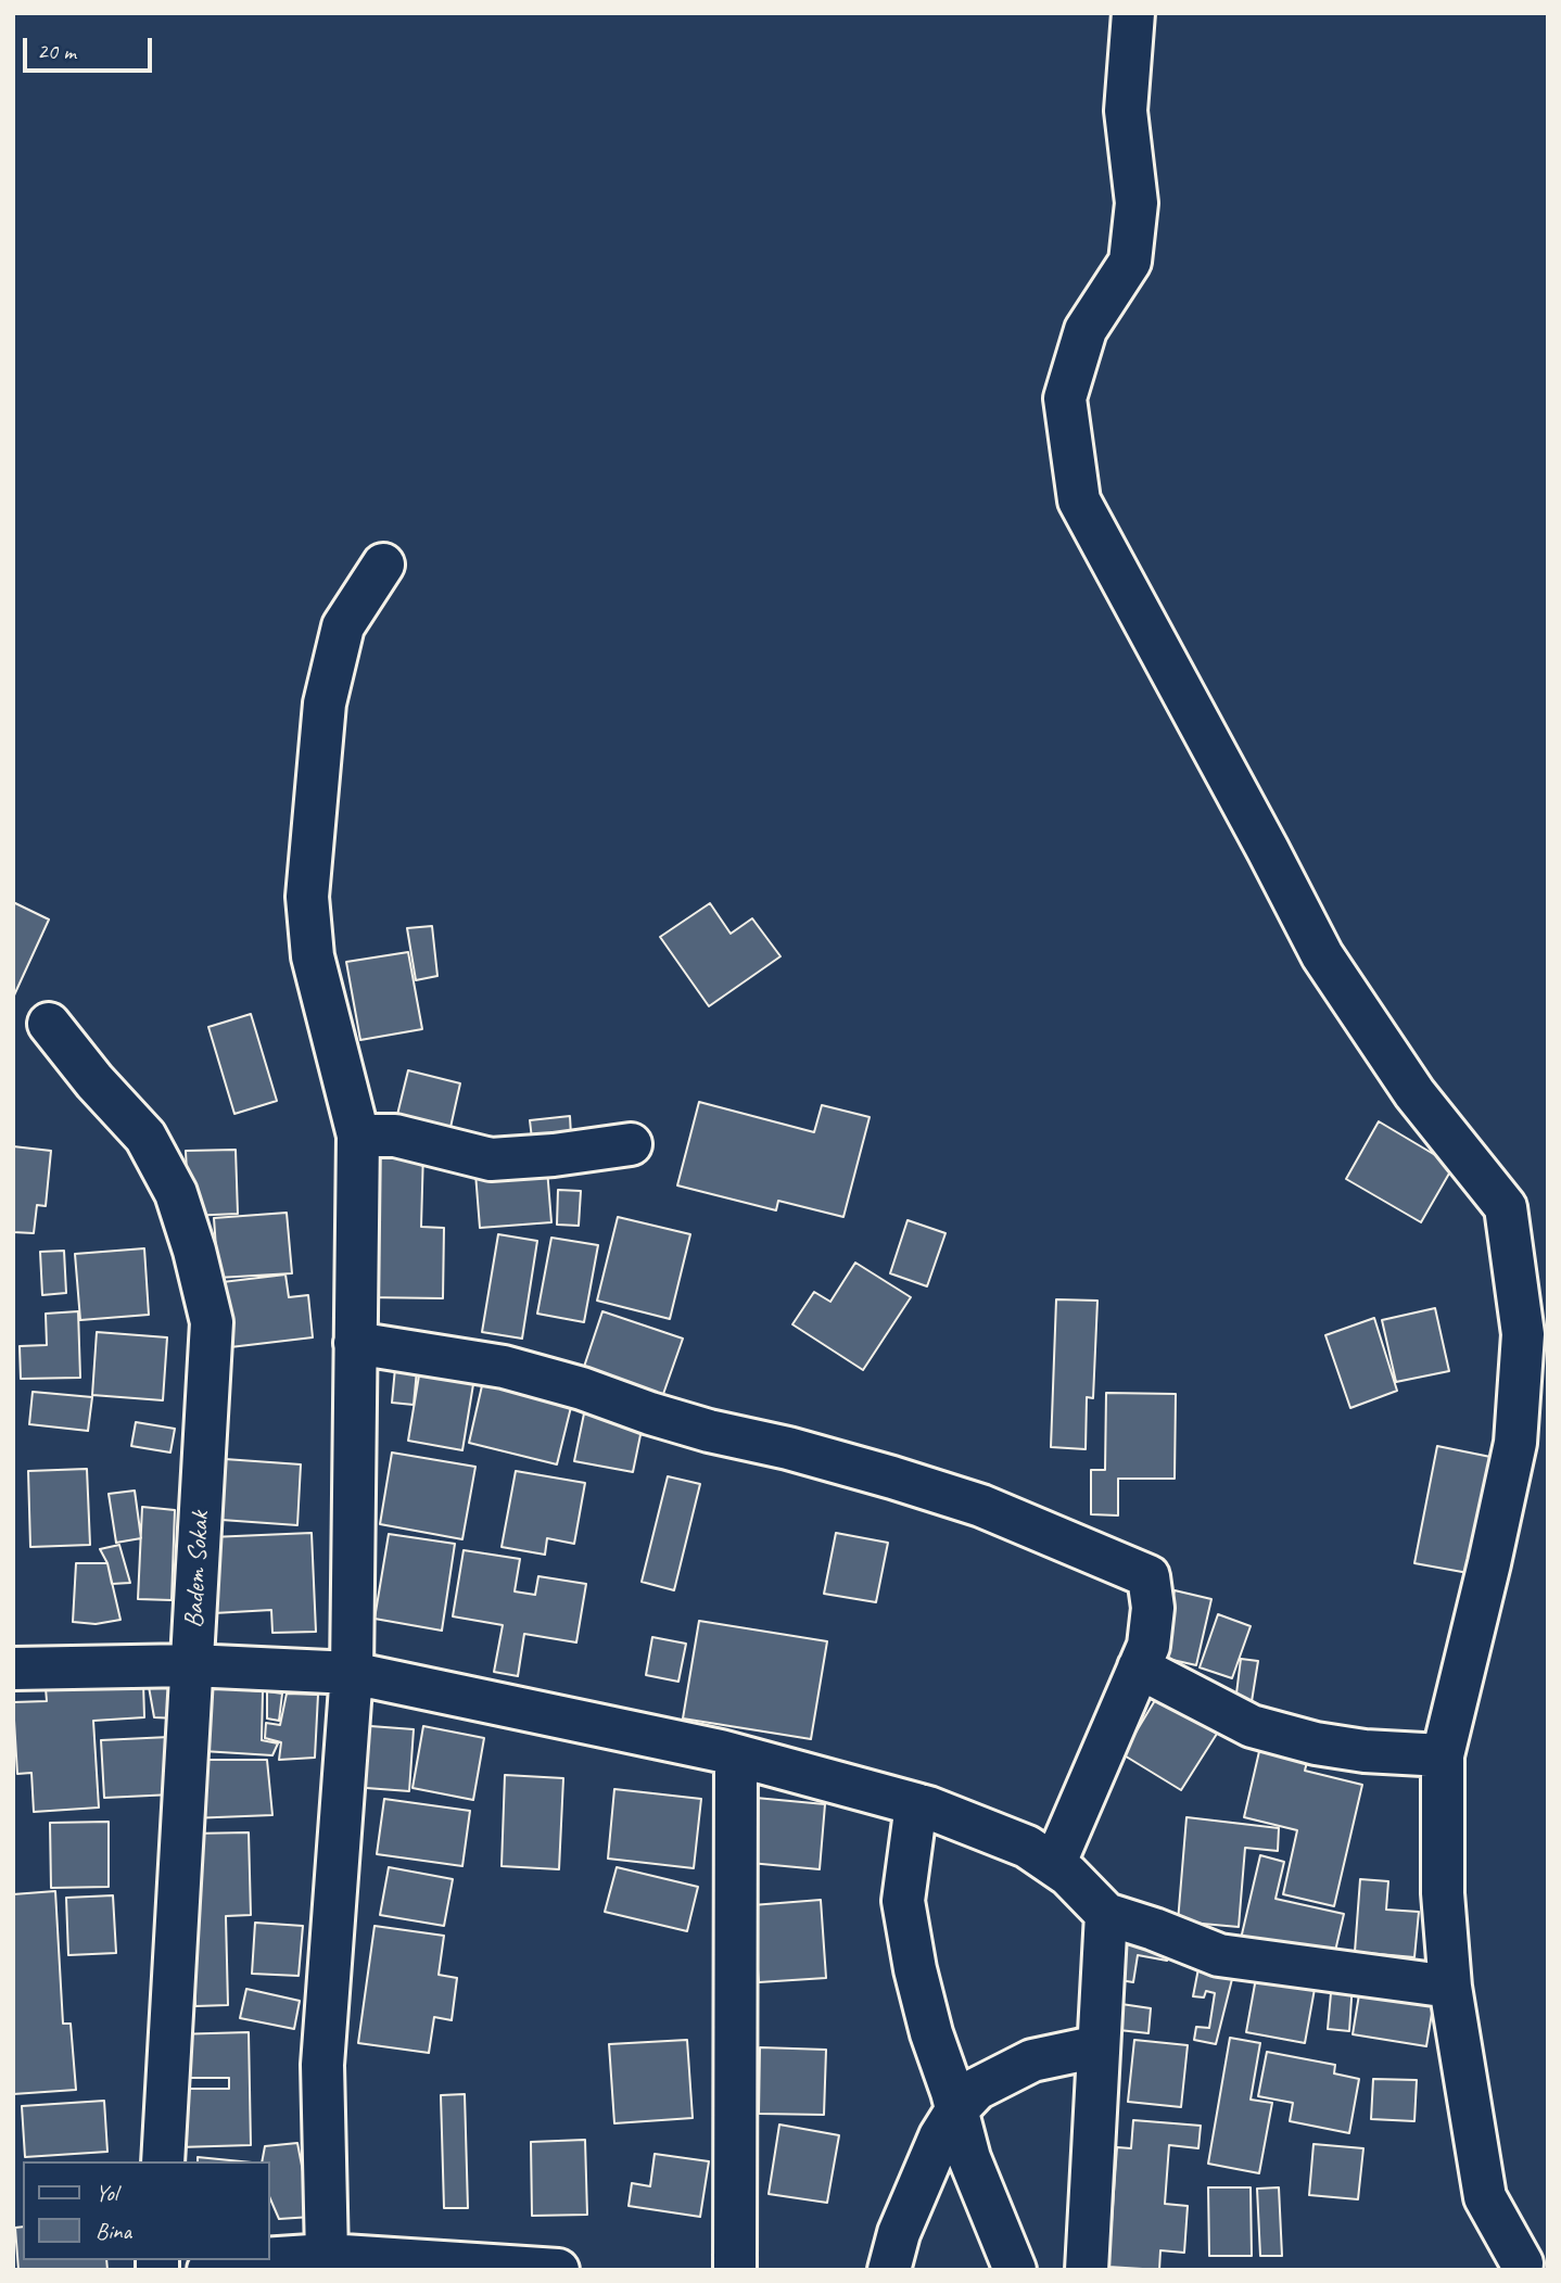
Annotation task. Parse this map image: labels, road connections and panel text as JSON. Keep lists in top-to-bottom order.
{
  "streets": {
    "street": ["Badem Sokak"]
  },
  "legend": ["Yol", "Bina"],
  "scale_bar": "20 m"
}
